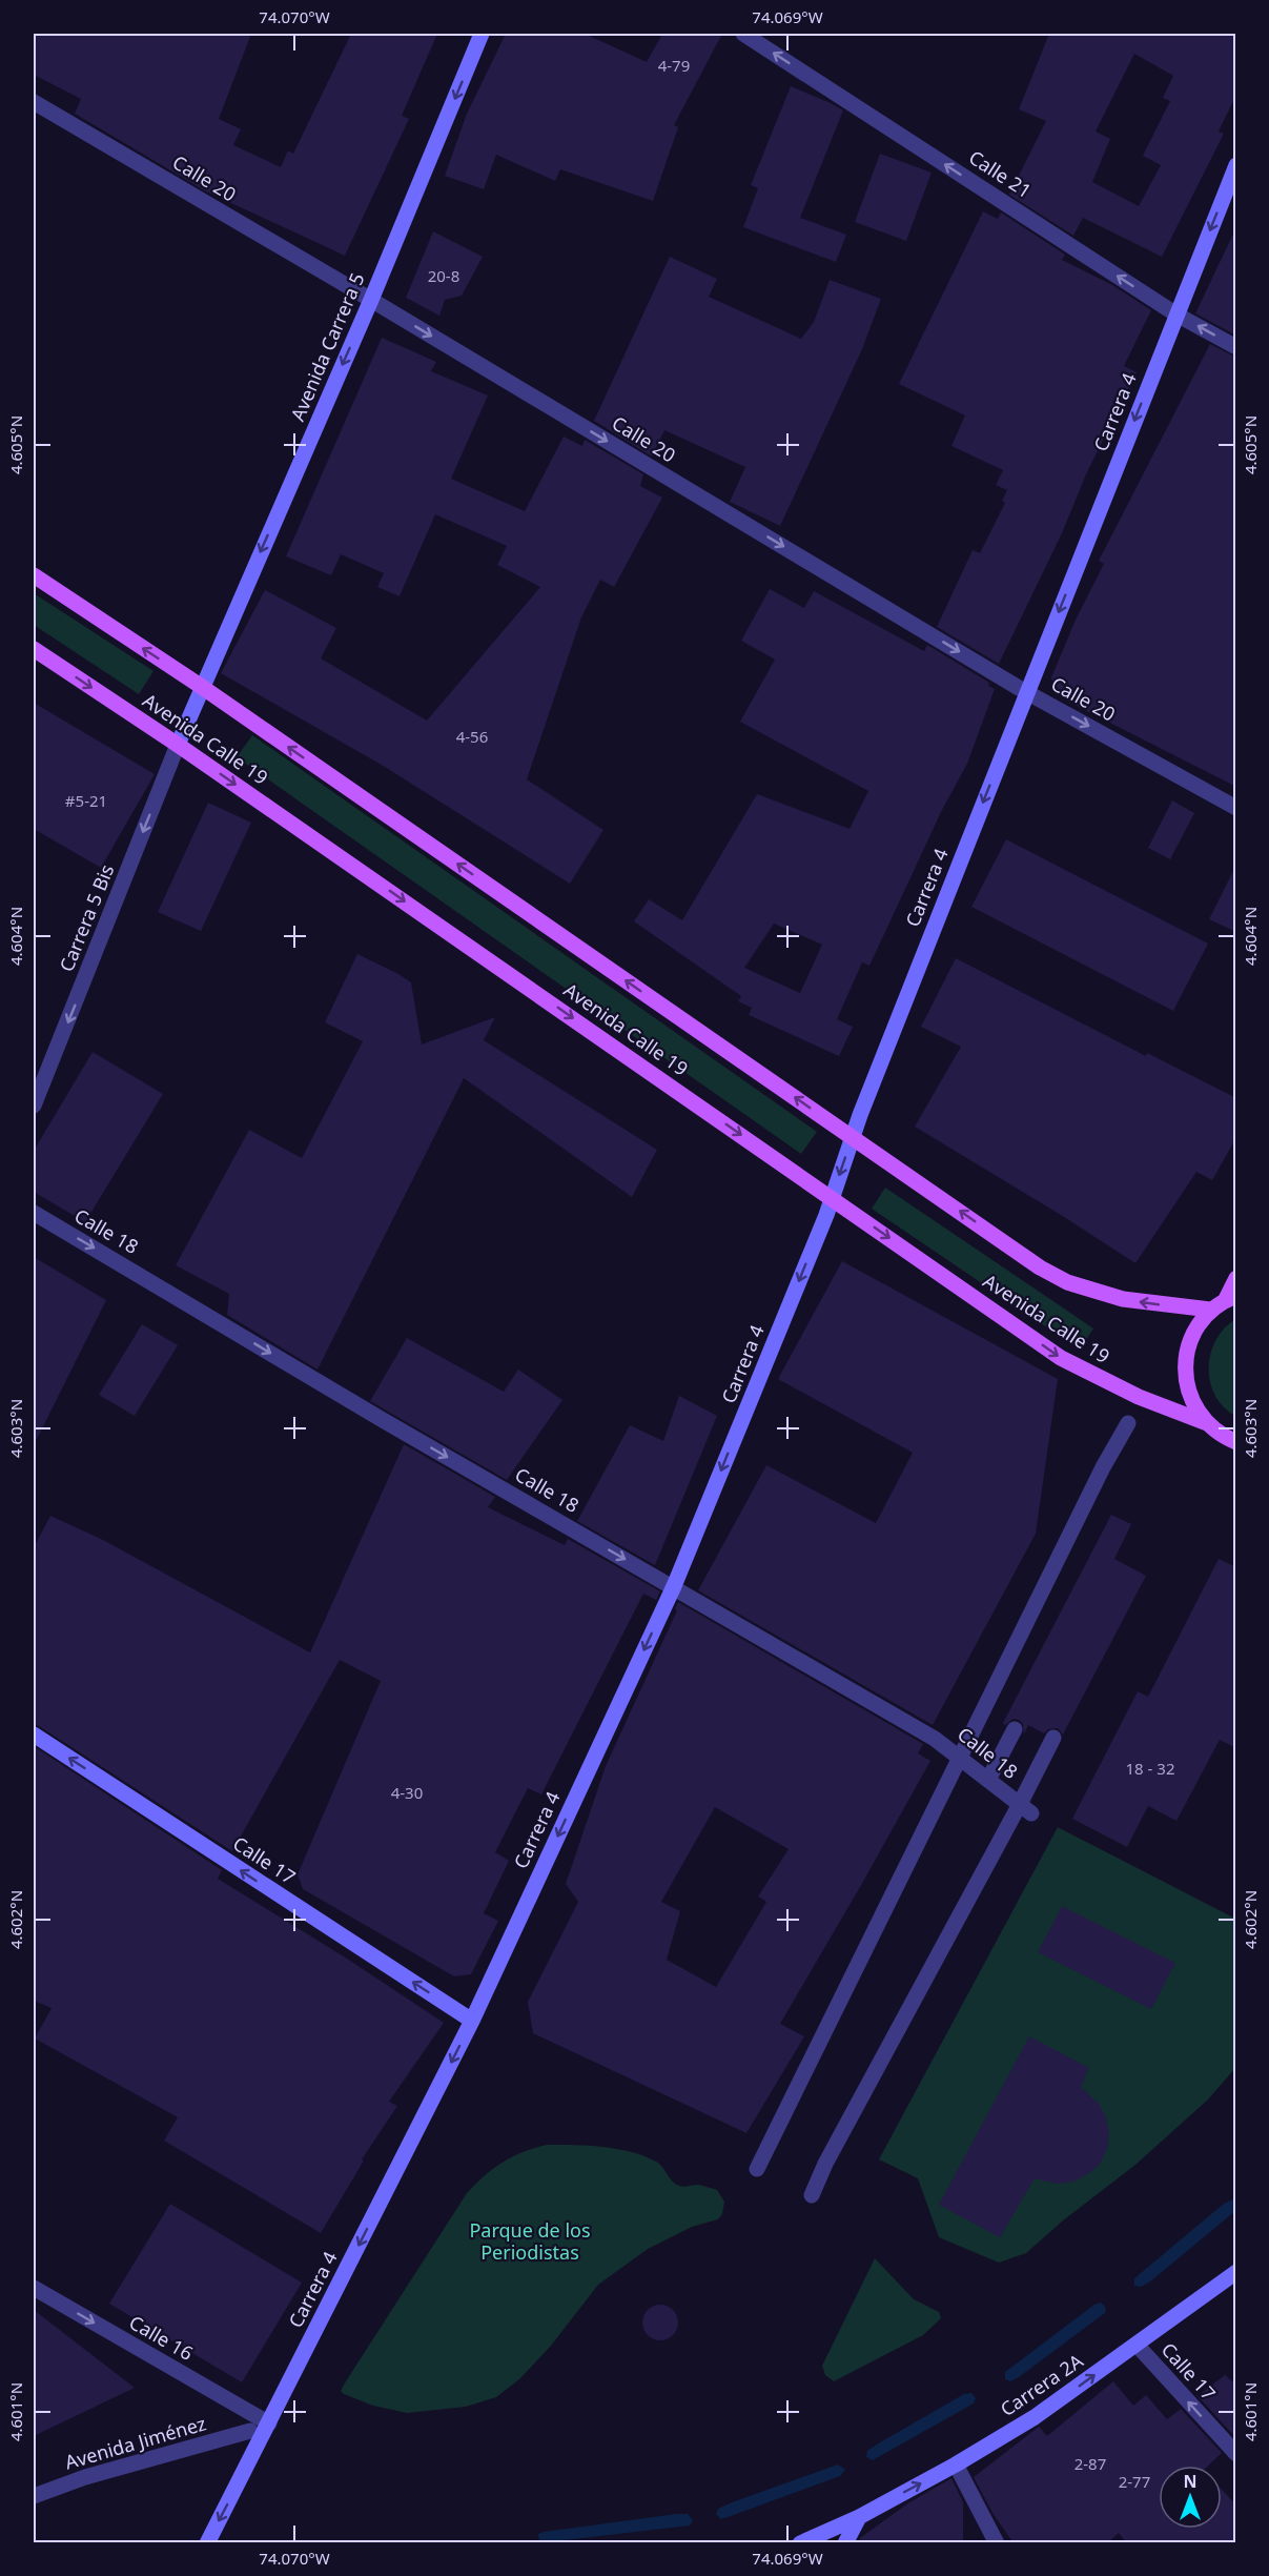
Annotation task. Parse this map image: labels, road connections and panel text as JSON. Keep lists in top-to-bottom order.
{
  "streets": {
    "main road": ["Avenida Calle 19"],
    "street": [
      "Calle 21",
      "Calle 20",
      "Avenida Carrera 5",
      "Carrera 4",
      "Carrera 5 Bis",
      "Calle 18",
      "Calle 17",
      "Calle 16",
      "Carrera 2A",
      "Avenida Jiménez"
    ]
  },
  "crossings": [
    ["Calle 21", "Carrera 4"],
    ["Calle 20", "Avenida Carrera 5"],
    ["Calle 20", "Carrera 4"],
    ["Avenida Carrera 5", "Avenida Calle 19"],
    ["Avenida Carrera 5", "Carrera 5 Bis"],
    ["Carrera 4", "Avenida Calle 19"],
    ["Carrera 4", "Calle 18"],
    ["Carrera 4", "Calle 17"],
    ["Carrera 4", "Calle 16"],
    ["Avenida Calle 19", "Carrera 5 Bis"],
    ["Calle 17", "Carrera 2A"]
  ],
  "one_way": [
    "Calle 21",
    "Calle 20",
    "Avenida Carrera 5",
    "Carrera 4",
    "Carrera 5 Bis",
    "Calle 18",
    "Calle 17",
    "Calle 16",
    "Carrera 2A"
  ],
  "parks": ["Parque de los Periodistas"],
  "house_numbers": [
    "4-79",
    "20-8",
    "4-56",
    "#5-21",
    "18 - 32",
    "4-30",
    "2-87",
    "2-77"
  ],
  "north": "top",
  "coordinates": [
    "74.070°W",
    "74.069°W",
    "4.605°N",
    "4.604°N",
    "4.603°N",
    "4.602°N",
    "4.601°N"
  ]
}
